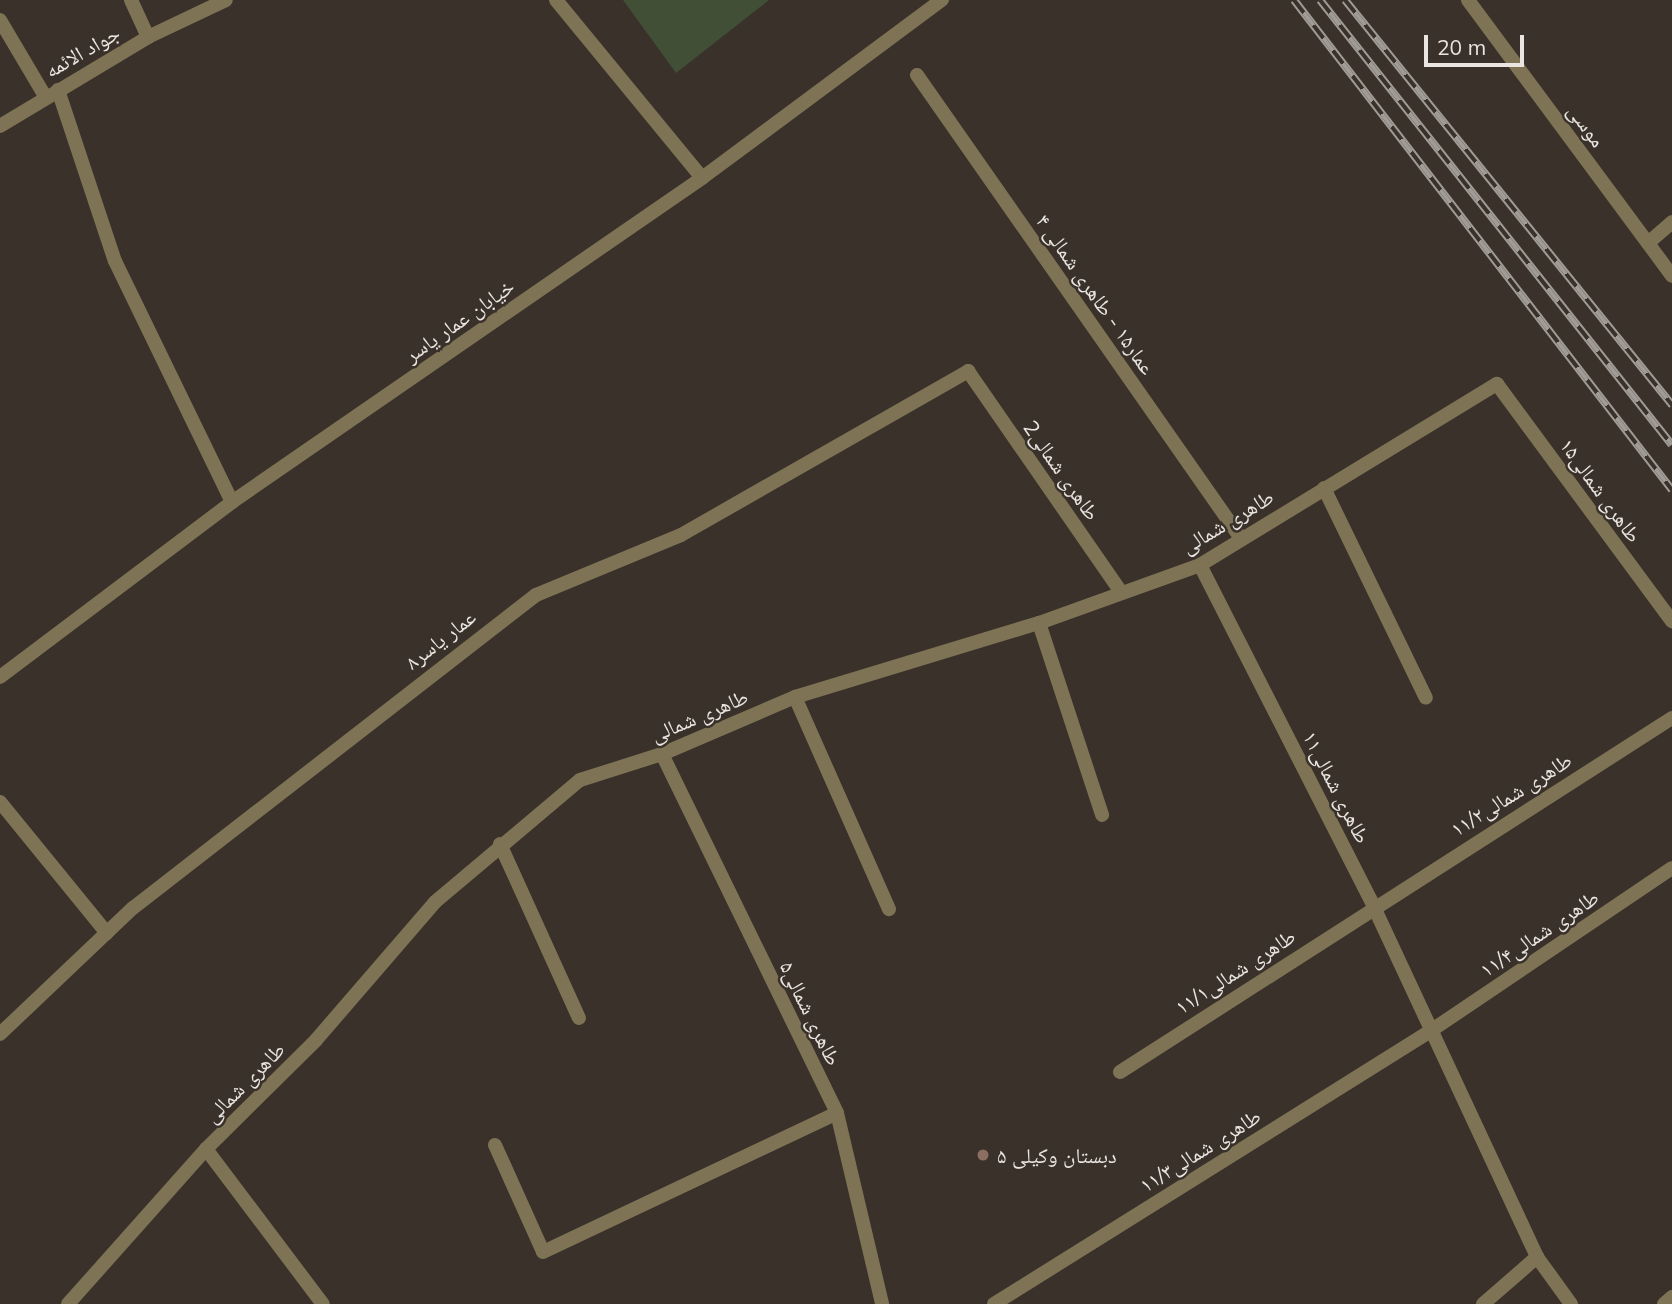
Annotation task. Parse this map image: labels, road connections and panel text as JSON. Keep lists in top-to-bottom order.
{
  "streets": {
    "street": [
      "جواد الائمه",
      "موسی",
      "عمار۱۵ - طاهری شمالی ۴",
      "خیابان عمار یاسر",
      "طاهری شمالی2",
      "طاهری شمالی۱۵",
      "طاهری شمالی",
      "عمار یاسر۸",
      "طاهری شمالی۱۱",
      "طاهری شمالی۱۱/۲",
      "طاهری شمالی۱۱/۴",
      "طاهری شمالی۱۱/۱",
      "طاهری شمالی۵",
      "طاهری شمالی۱۱/۳"
    ]
  },
  "crossings": [
    ["عمار۱۵ - طاهری شمالی ۴", "طاهری شمالی"],
    ["طاهری شمالی2", "طاهری شمالی"],
    ["طاهری شمالی2", "عمار یاسر۸"],
    ["طاهری شمالی۱۵", "طاهری شمالی"],
    ["طاهری شمالی", "طاهری شمالی۱۱"],
    ["طاهری شمالی", "طاهری شمالی۵"],
    ["طاهری شمالی۱۱", "طاهری شمالی۱۱/۲"],
    ["طاهری شمالی۱۱", "طاهری شمالی۱۱/۴"],
    ["طاهری شمالی۱۱", "طاهری شمالی۱۱/۱"],
    ["طاهری شمالی۱۱", "طاهری شمالی۱۱/۳"],
    ["طاهری شمالی۱۱/۲", "طاهری شمالی۱۱/۱"],
    ["طاهری شمالی۱۱/۴", "طاهری شمالی۱۱/۳"]
  ],
  "places": ["دبستان وکیلی ۵"],
  "scale_bar": "20 m"
}
